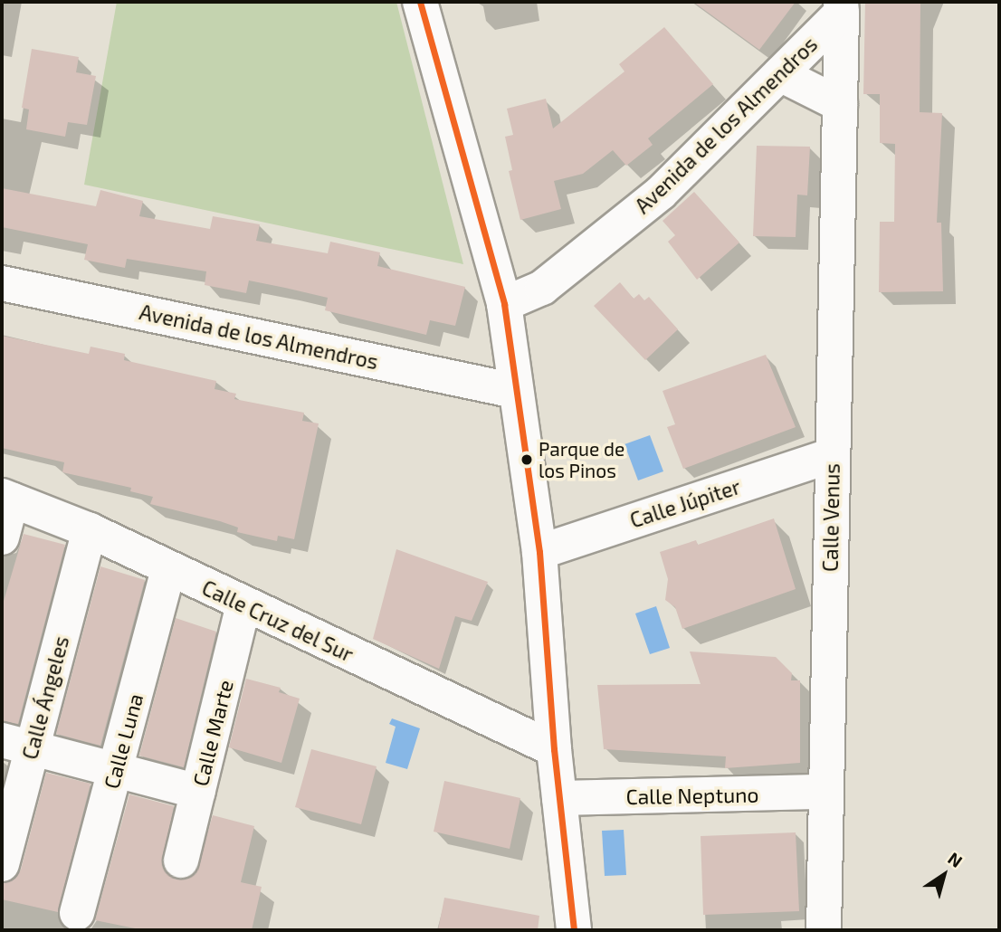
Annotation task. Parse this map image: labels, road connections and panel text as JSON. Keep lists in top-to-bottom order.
{
  "streets": {
    "street": [
      "Avenida de los Almendros",
      "Calle Júpiter",
      "Calle Venus",
      "Calle Cruz del Sur",
      "Calle Ángeles",
      "Calle Marte",
      "Calle Luna",
      "Calle Neptuno"
    ]
  },
  "crossings": [
    ["Avenida de los Almendros", "Calle Venus"],
    ["Calle Júpiter", "Calle Venus"],
    ["Calle Venus", "Calle Neptuno"],
    ["Calle Cruz del Sur", "Calle Ángeles"],
    ["Calle Cruz del Sur", "Calle Marte"],
    ["Calle Cruz del Sur", "Calle Luna"]
  ],
  "places": ["Parque de los Pinos"],
  "north": "top right"
}
